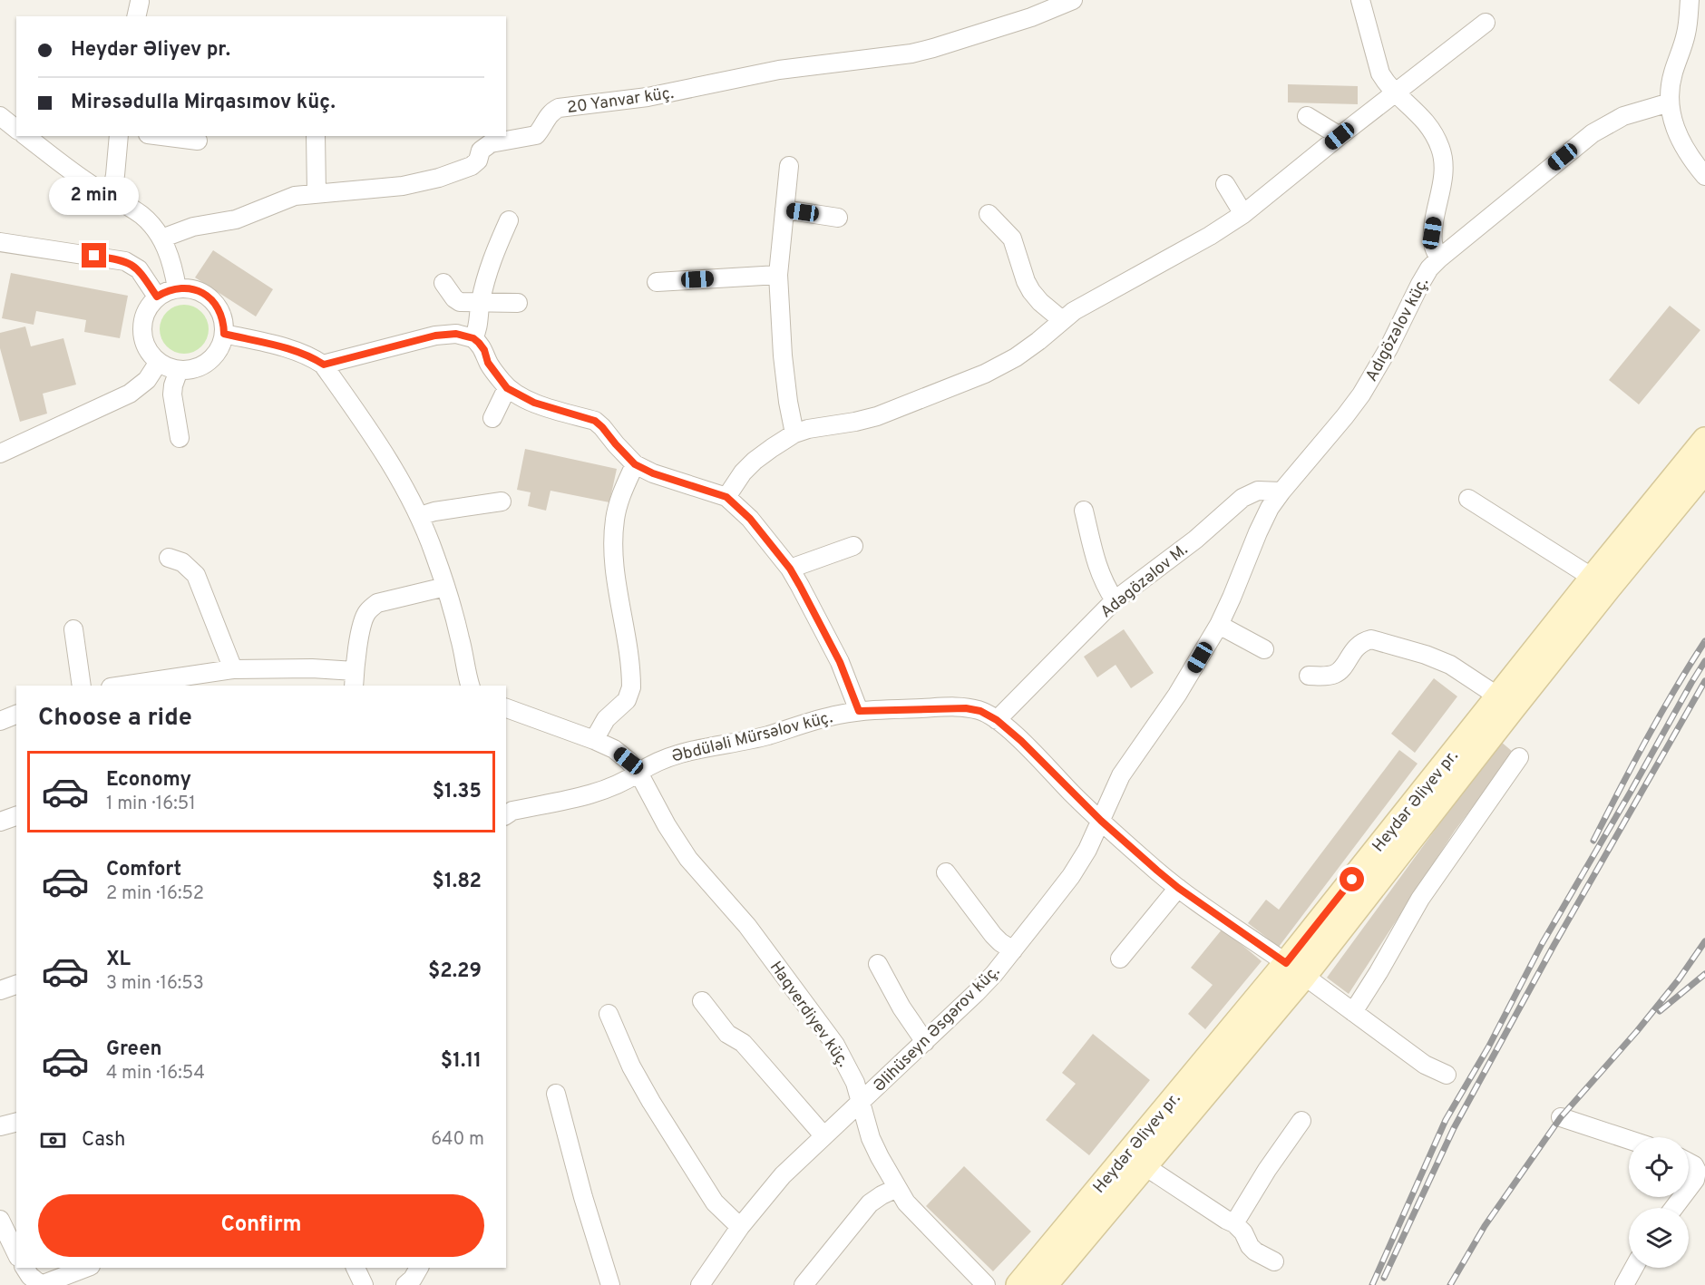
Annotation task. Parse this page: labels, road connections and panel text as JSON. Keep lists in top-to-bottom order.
{
  "streets": {
    "main road": ["Heydər Əliyev pr."],
    "street": [
      "20 Yanvar küç.",
      "Adıgözəlov küç.",
      "Adəgözəlov M.",
      "Əbdüləli Mürsəlov küç.",
      "Haqverdiyev küç.",
      "Əlihüseyn Əsgərov küç."
    ]
  },
  "crossings": [
    ["Adıgözəlov küç.", "Adəgözəlov M."],
    ["Adıgözəlov küç.", "Əlihüseyn Əsgərov küç."],
    ["Adəgözəlov M.", "Əbdüləli Mürsəlov küç."],
    ["Adəgözəlov M.", "Əlihüseyn Əsgərov küç."],
    ["Əbdüləli Mürsəlov küç.", "Heydər Əliyev pr."],
    ["Əbdüləli Mürsəlov küç.", "Haqverdiyev küç."],
    ["Əbdüləli Mürsəlov küç.", "Əlihüseyn Əsgərov küç."],
    ["Haqverdiyev küç.", "Əlihüseyn Əsgərov küç."]
  ],
  "page": {
    "banner": ["Heydər Əliyev pr.", "Mirəsədulla Mirqasımov küç."],
    "bubble": "2 min",
    "heading": "Choose a ride",
    "list": [
      {
        "name": "Economy",
        "note": "1 min · 16:51",
        "value": "$1.35"
      },
      {
        "name": "Comfort",
        "note": "2 min · 16:52",
        "value": "$1.82"
      },
      {
        "name": "XL",
        "note": "3 min · 16:53",
        "value": "$2.29"
      },
      {
        "name": "Green",
        "note": "4 min · 16:54",
        "value": "$1.11"
      }
    ],
    "pay": ["Cash", "640 m"],
    "buttons": "Confirm"
  }
}
